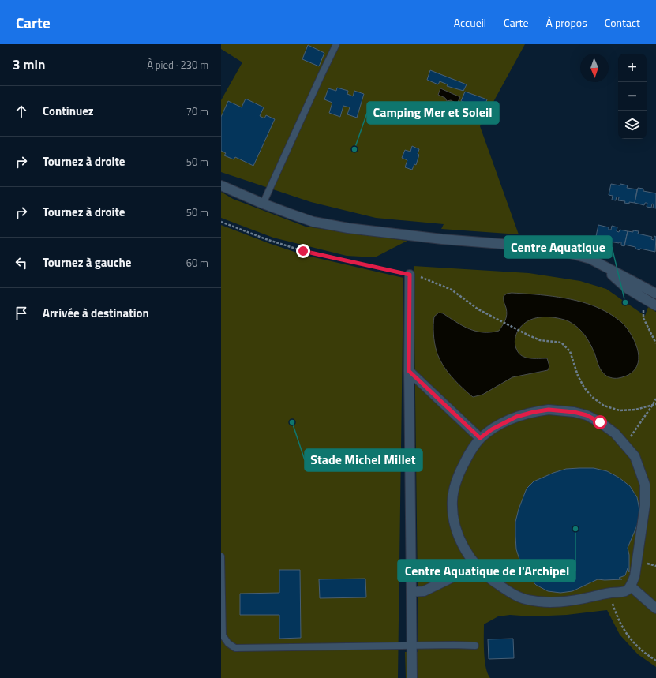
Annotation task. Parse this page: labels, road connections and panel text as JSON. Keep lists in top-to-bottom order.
{
  "places": [
    "Camping Mer et Soleil",
    "Centre Aquatique",
    "Stade Michel Millet",
    "Centre Aquatique de l'Archipel"
  ],
  "north": "bottom",
  "page": {
    "header": "Carte",
    "nav": [
      "Accueil",
      "Carte",
      "À propos",
      "Contact"
    ],
    "heading": ["3 min", "À pied · 230 m"],
    "map_buttons": ["+", "−"],
    "list": [
      ["Continuez", "70 m"],
      ["Tournez à droite", "50 m"],
      ["Tournez à droite", "50 m"],
      ["Tournez à gauche", "60 m"],
      "Arrivée à destination"
    ]
  }
}
